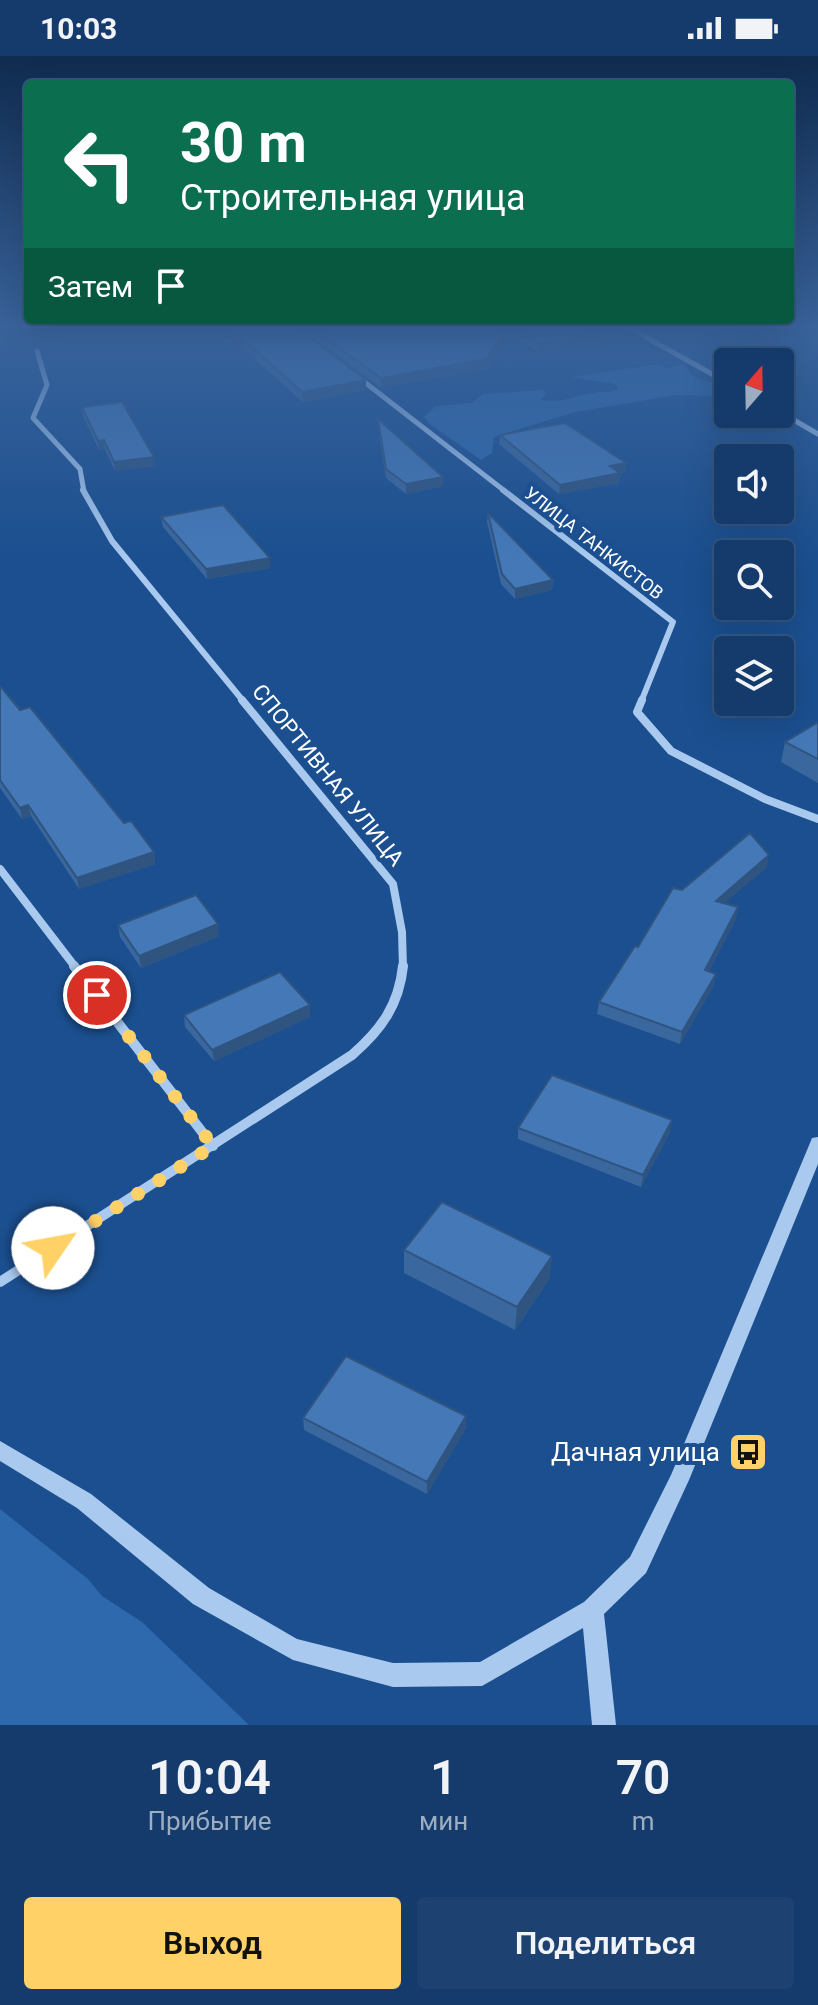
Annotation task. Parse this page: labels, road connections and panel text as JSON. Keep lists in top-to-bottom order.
{
  "streets": {
    "street": ["УЛИЦА ТАНКИСТОВ", "СПОРТИВНАЯ УЛИЦА"]
  },
  "places": {
    "bus stop": ["Дачная улица"]
  },
  "north": "top",
  "page": {
    "status": "10:03",
    "turn": ["30 m", "Строительная улица"],
    "then": "Затем",
    "eta": [
      "10:04",
      "Прибытие",
      "1",
      "мин",
      "70",
      "m"
    ],
    "buttons": ["Выход", "Поделиться"]
  }
}
